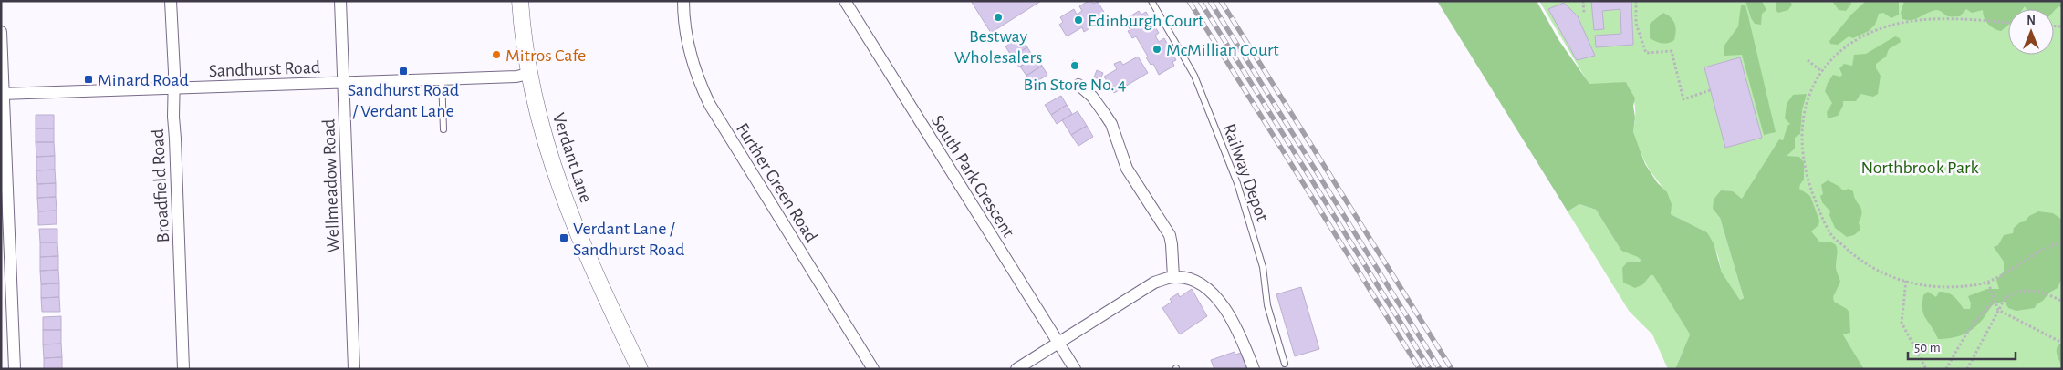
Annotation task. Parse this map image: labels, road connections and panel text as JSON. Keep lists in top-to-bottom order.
{
  "streets": {
    "street": [
      "Sandhurst Road",
      "Verdant Lane",
      "South Park Crescent",
      "Further Green Road",
      "Broadfield Road",
      "Wellmeadow Road"
    ],
    "lane": ["Railway Depot"]
  },
  "crossings": [
    ["Sandhurst Road", "Verdant Lane"],
    ["Sandhurst Road", "Broadfield Road"],
    ["Sandhurst Road", "Wellmeadow Road"]
  ],
  "parks": ["Northbrook Park"],
  "places": {
    "other": [
      "Bestway Wholesalers",
      "Edinburgh Court",
      "McMillian Court",
      "Mitros Cafe",
      "Bin Store No. 4"
    ],
    "transit": ["Sandhurst Road / Verdant Lane", "Minard Road", "Verdant Lane / Sandhurst Road"]
  },
  "scale_bar": "50 m",
  "north": "top"
}
